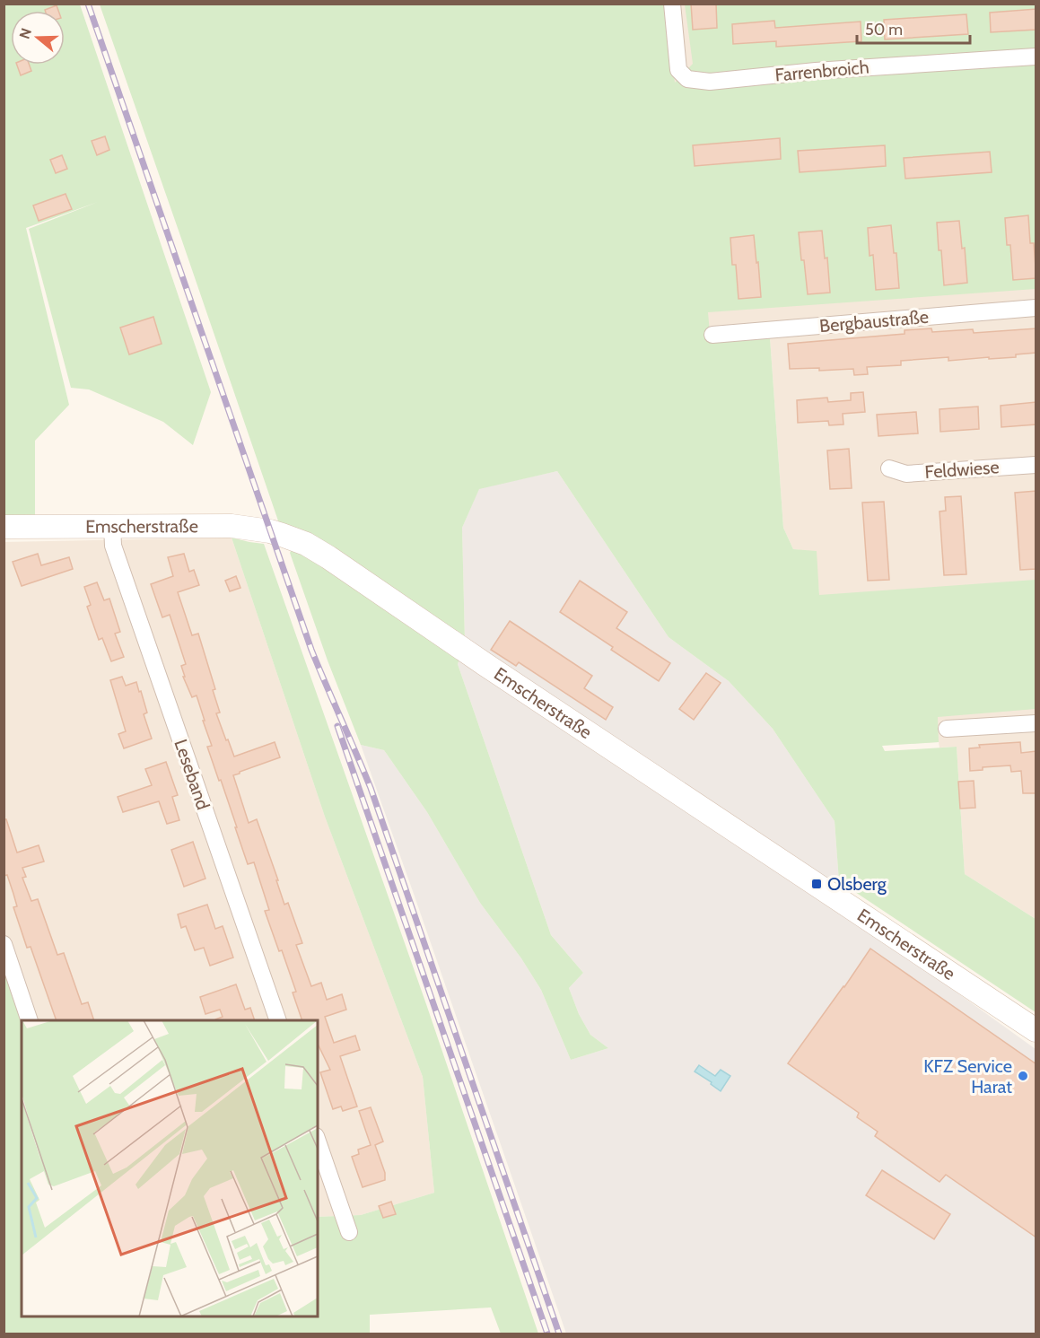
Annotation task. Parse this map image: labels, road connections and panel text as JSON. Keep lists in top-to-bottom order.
{
  "streets": {
    "street": [
      "Farrenbroich",
      "Bergbaustraße",
      "Feldwiese",
      "Emscherstraße",
      "Leseband"
    ]
  },
  "crossings": [
    ["Emscherstraße", "Leseband"]
  ],
  "places": {
    "transit": ["Olsberg"],
    "other": ["KFZ Service Harat"]
  },
  "scale_bar": "50 m",
  "north": "left"
}
